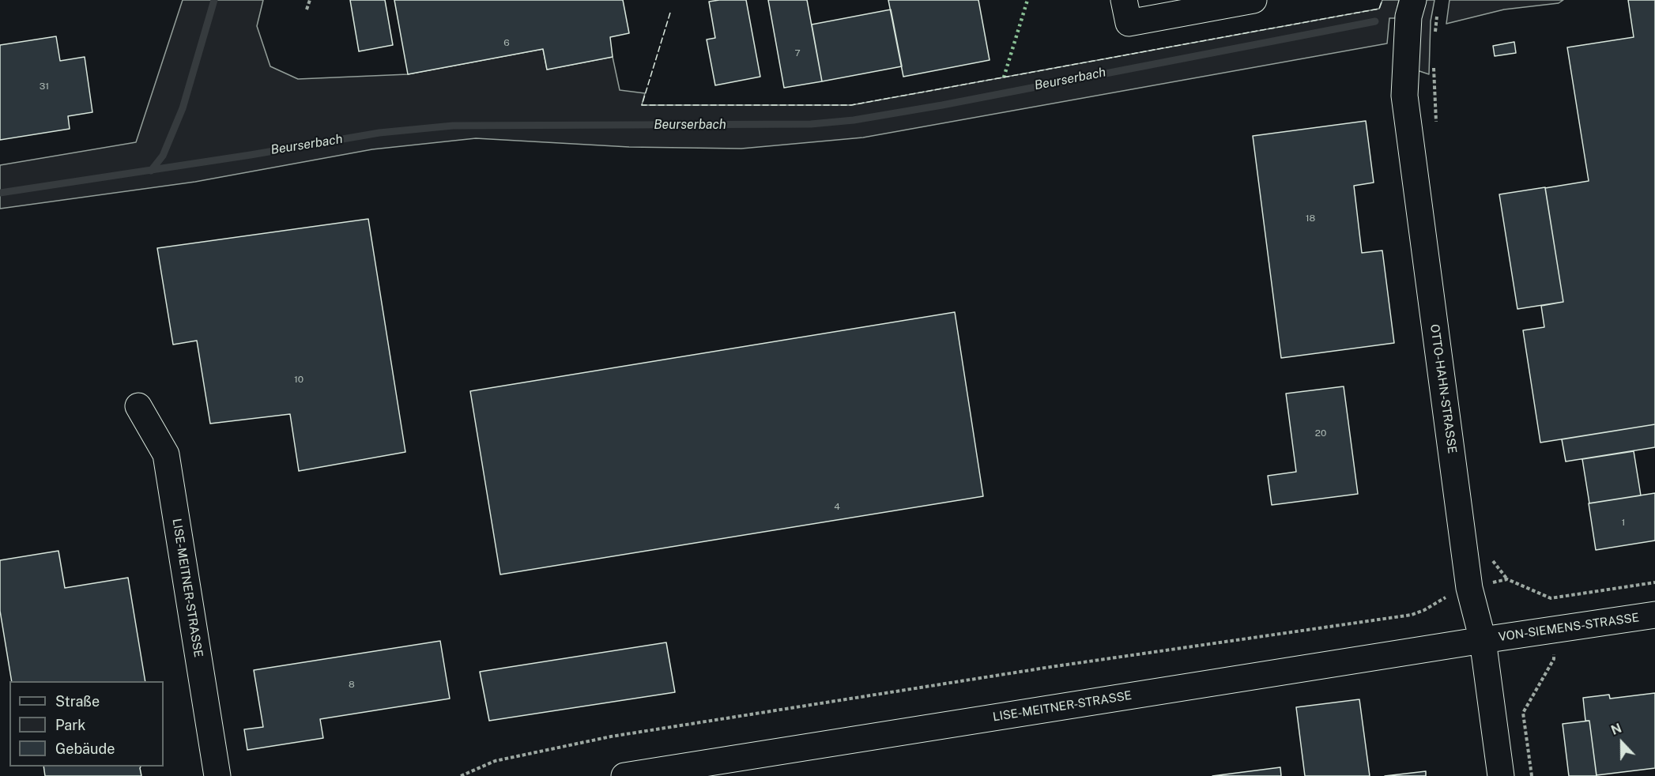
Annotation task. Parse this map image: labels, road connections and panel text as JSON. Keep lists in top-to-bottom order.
{
  "streets": {
    "street": ["OTTO-HAHN-STRASSE", "LISE-MEITNER-STRASSE", "VON-SIEMENS-STRASSE"]
  },
  "crossings": [
    ["OTTO-HAHN-STRASSE", "LISE-MEITNER-STRASSE"],
    ["OTTO-HAHN-STRASSE", "VON-SIEMENS-STRASSE"],
    ["LISE-MEITNER-STRASSE", "VON-SIEMENS-STRASSE"]
  ],
  "water": ["Beurserbach"],
  "house_numbers": [
    "6",
    "7",
    "31",
    "18",
    "10",
    "20",
    "4",
    "1",
    "8"
  ],
  "legend": ["Straße", "Park", "Gebäude"],
  "north": "top"
}
